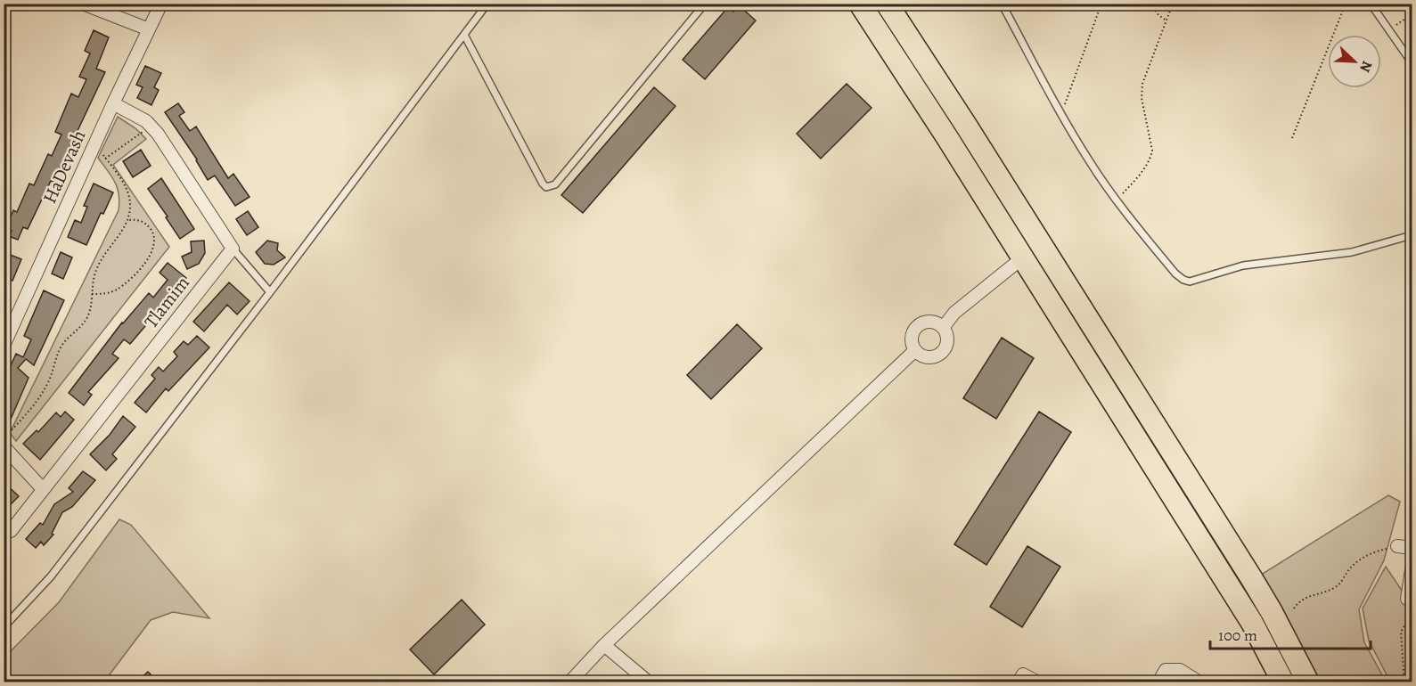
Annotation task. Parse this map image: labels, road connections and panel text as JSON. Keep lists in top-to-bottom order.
{
  "streets": {
    "street": ["HaDevash", "Tlamim"]
  },
  "scale_bar": "100 m",
  "north": "bottom right"
}
